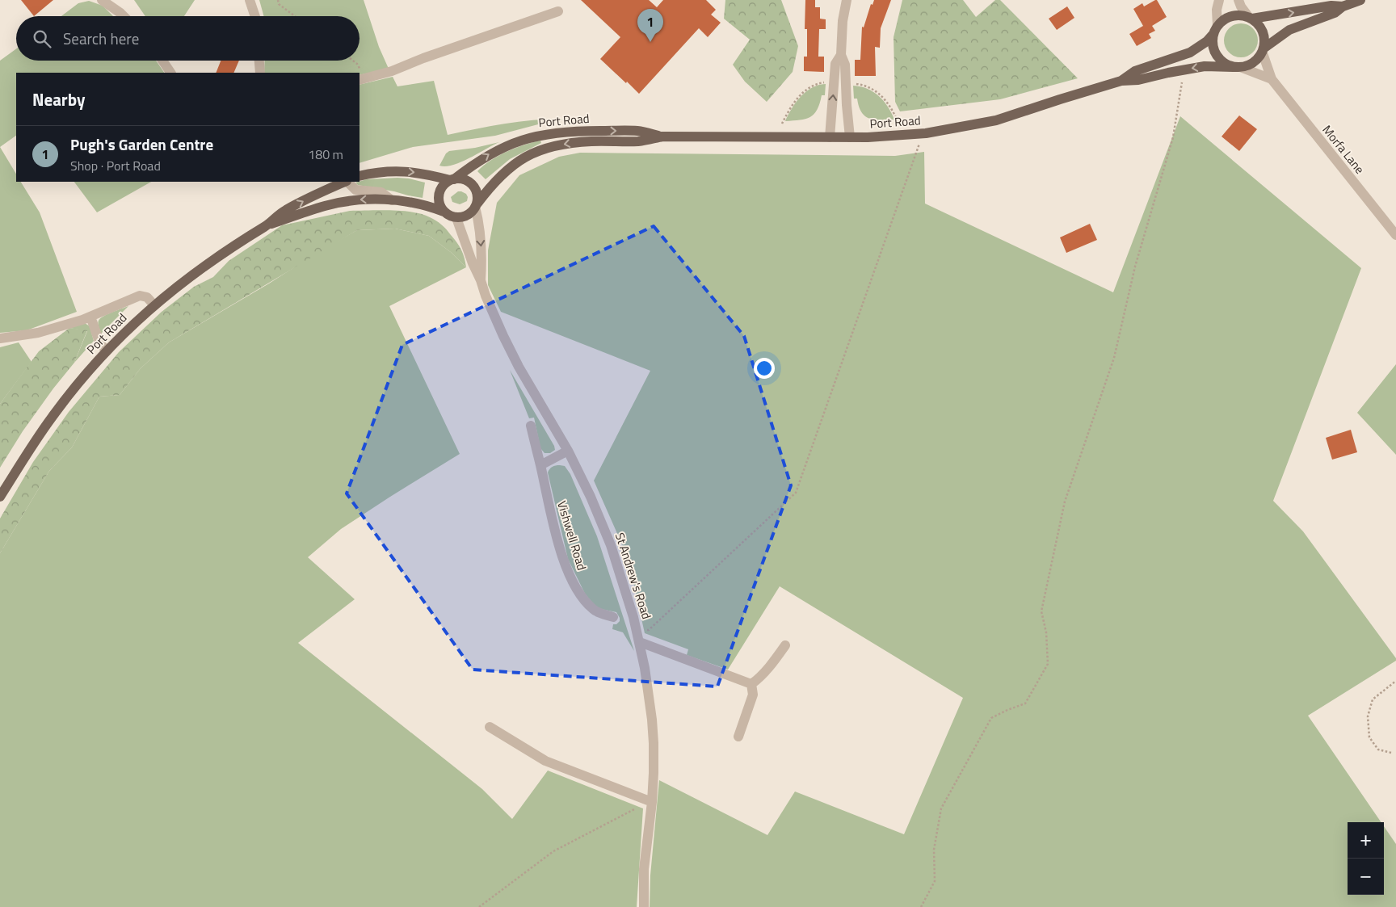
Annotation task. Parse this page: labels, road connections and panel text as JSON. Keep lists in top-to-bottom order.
{
  "streets": {
    "main road": ["Port Road"],
    "street": ["Morfa Lane", "Vishwell Road", "St Andrew's Road"]
  },
  "crossings": [
    ["Port Road", "Morfa Lane"],
    ["Port Road", "St Andrew's Road"]
  ],
  "page": {
    "pins": "1",
    "search": "Search here",
    "heading": "Nearby",
    "list": [
      {
        "mark": "1",
        "name": "Pugh's Garden Centre",
        "note": "Shop · Port Road",
        "value": "180 m"
      }
    ],
    "map_buttons": ["+", "−"]
  }
}
